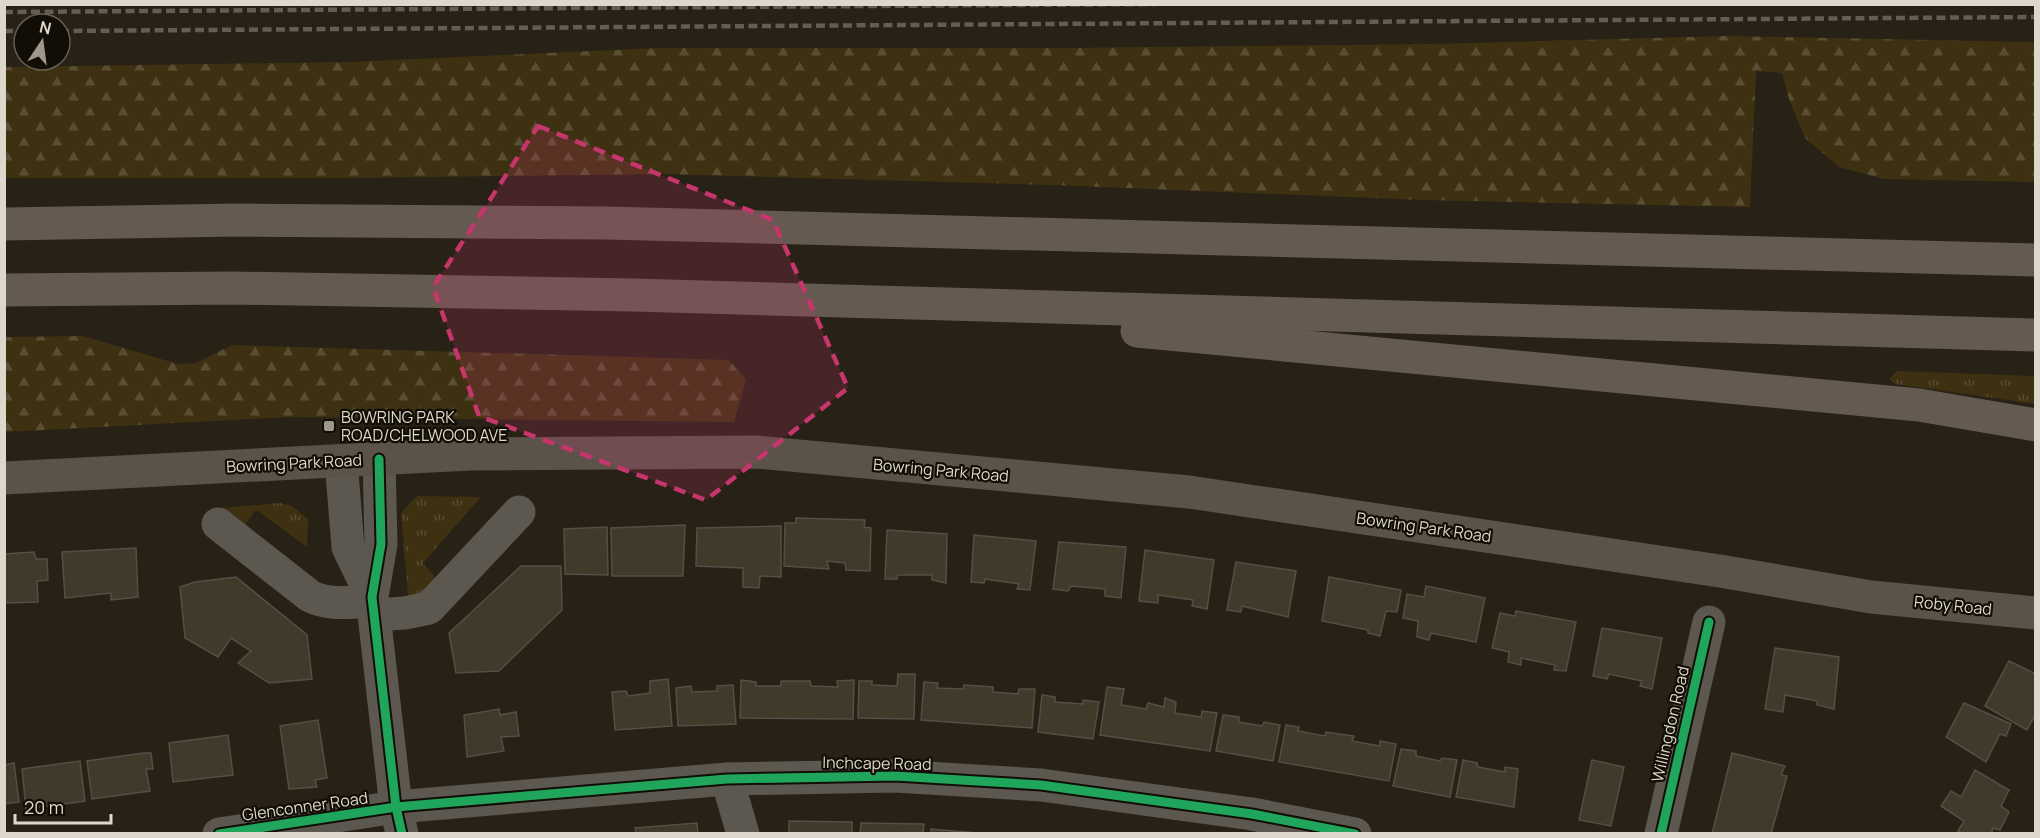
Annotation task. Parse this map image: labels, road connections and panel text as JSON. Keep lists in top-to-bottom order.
{
  "streets": {
    "main road": ["Bowring Park Road", "Roby Road"],
    "street": ["Willingdon Road", "Inchcape Road", "Glenconner Road"]
  },
  "crossings": [
    ["Bowring Park Road", "Roby Road"],
    ["Inchcape Road", "Glenconner Road"]
  ],
  "places": {
    "transit": ["BOWRING PARK ROAD/CHELWOOD AVE"]
  },
  "scale_bar": "20 m",
  "north": "top"
}
